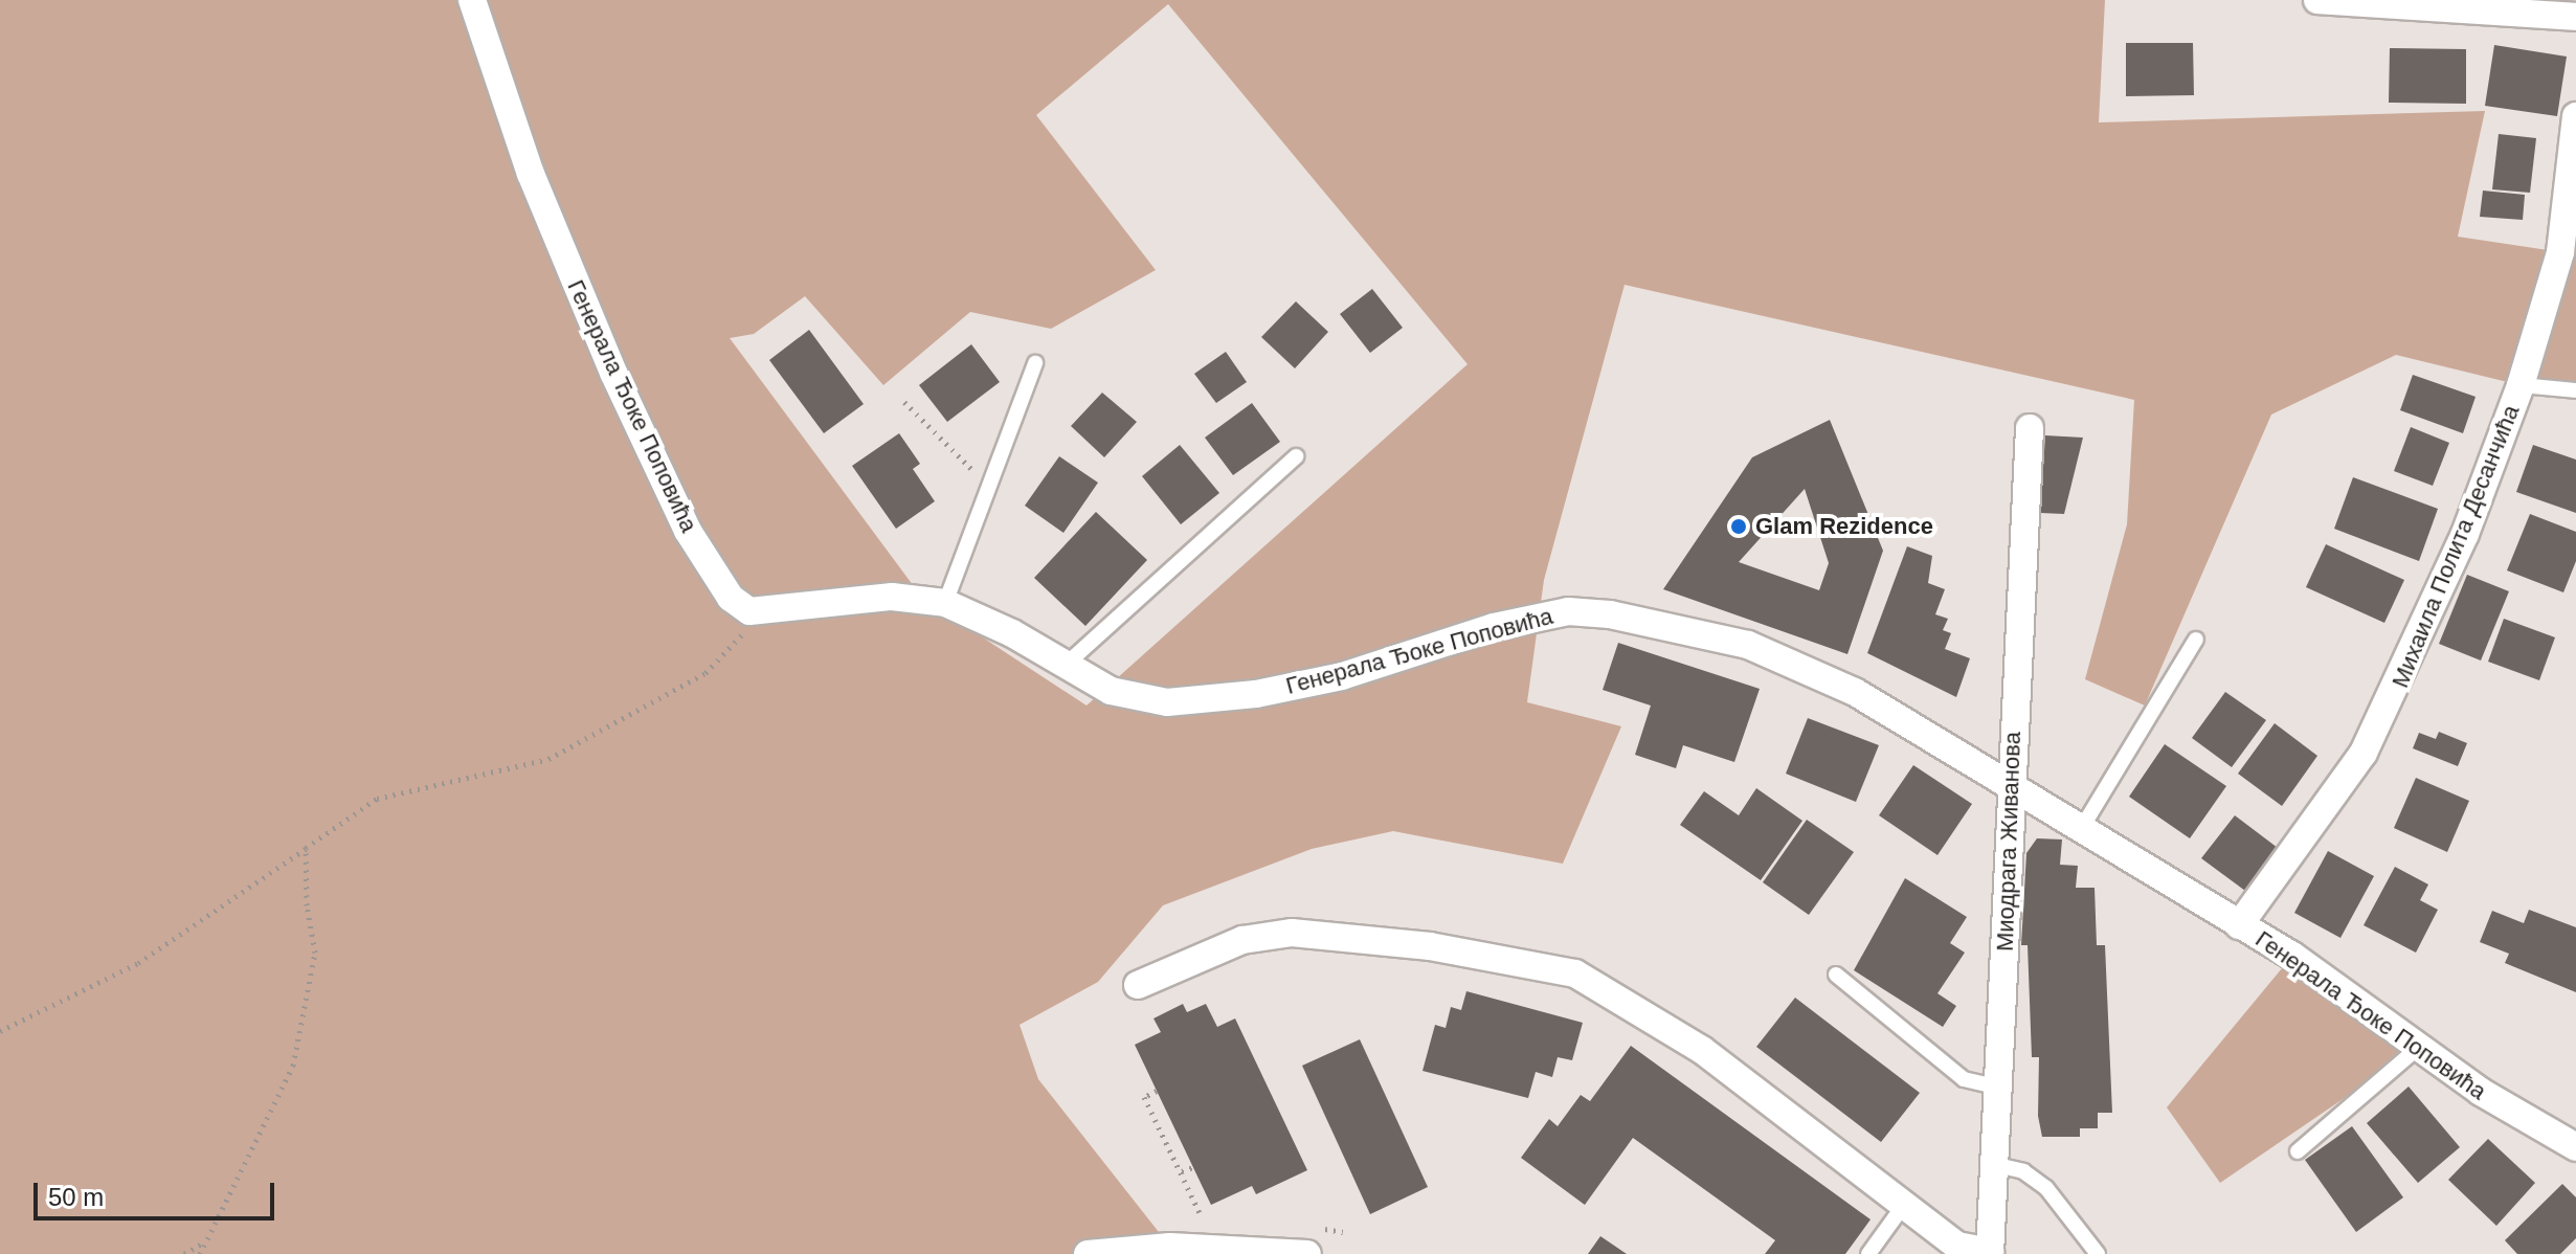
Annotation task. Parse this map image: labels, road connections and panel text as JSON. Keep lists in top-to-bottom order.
{
  "streets": {
    "street": ["Генерала Ђоке Поповића", "Михаила Полита Десанчића", "Миодрага Живанова"]
  },
  "crossings": [
    ["Генерала Ђоке Поповића", "Михаила Полита Десанчића"],
    ["Генерала Ђоке Поповића", "Миодрага Живанова"]
  ],
  "places": ["Glam Rezidence"],
  "scale_bar": "50 m"
}
